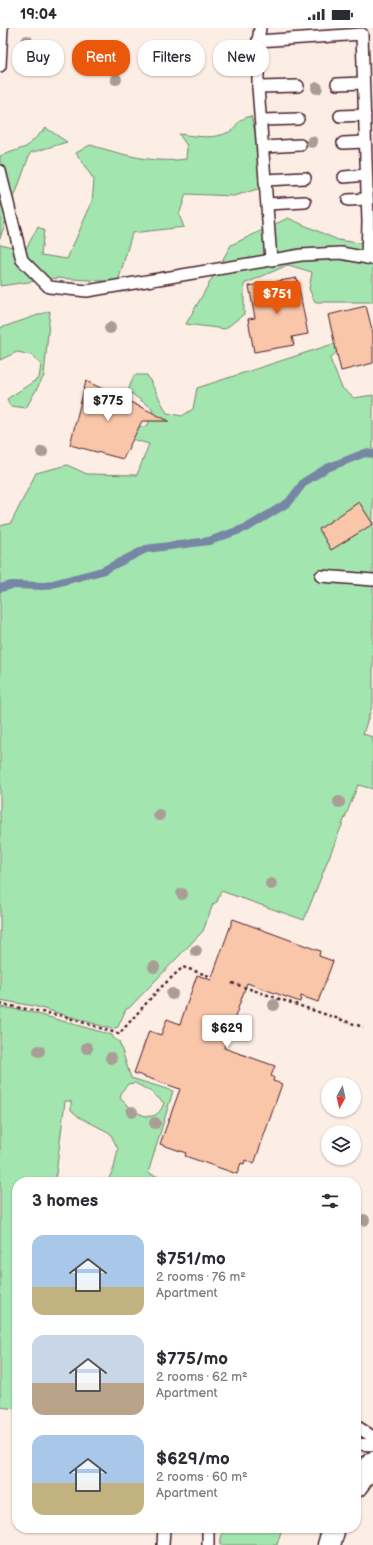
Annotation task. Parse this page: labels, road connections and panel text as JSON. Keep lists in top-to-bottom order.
{
  "north": "bottom",
  "page": {
    "status": "19:04",
    "chip": [
      "Buy",
      "Rent",
      "Filters",
      "New"
    ],
    "price": ["$751", "$775", "$629"],
    "heading": "3 homes",
    "list": [
      {
        "name": "$751/mo",
        "note": "2 rooms · 76 m² · Apartment"
      },
      {
        "name": "$775/mo",
        "note": "2 rooms · 62 m² · Apartment"
      },
      {
        "name": "$629/mo",
        "note": "2 rooms · 60 m² · Apartment"
      }
    ]
  }
}
